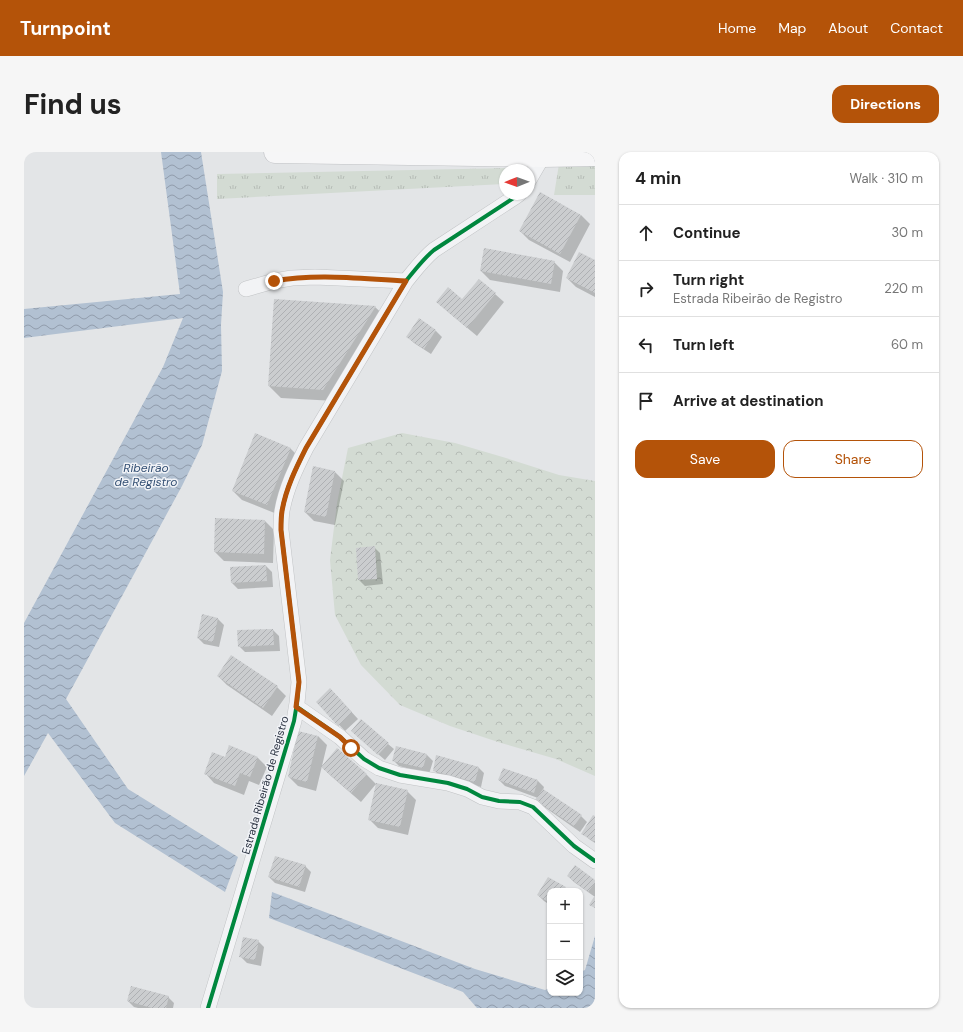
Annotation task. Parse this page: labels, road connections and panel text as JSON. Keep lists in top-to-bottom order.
{
  "streets": {
    "street": ["Estrada Ribeirão de Registro"]
  },
  "water": ["Ribeirão de Registro"],
  "north": "left",
  "page": {
    "header": "Turnpoint",
    "nav": [
      "Home",
      "Map",
      "About",
      "Contact"
    ],
    "buttons": [
      "Directions",
      ["Save", "Share"]
    ],
    "title": "Find us",
    "heading": ["4 min", "Walk · 310 m"],
    "list": [
      ["Continue", "30 m"],
      ["Turn right", "Estrada Ribeirão de Registro", "220 m"],
      ["Turn left", "60 m"],
      "Arrive at destination"
    ],
    "map_buttons": ["+", "−"]
  }
}
